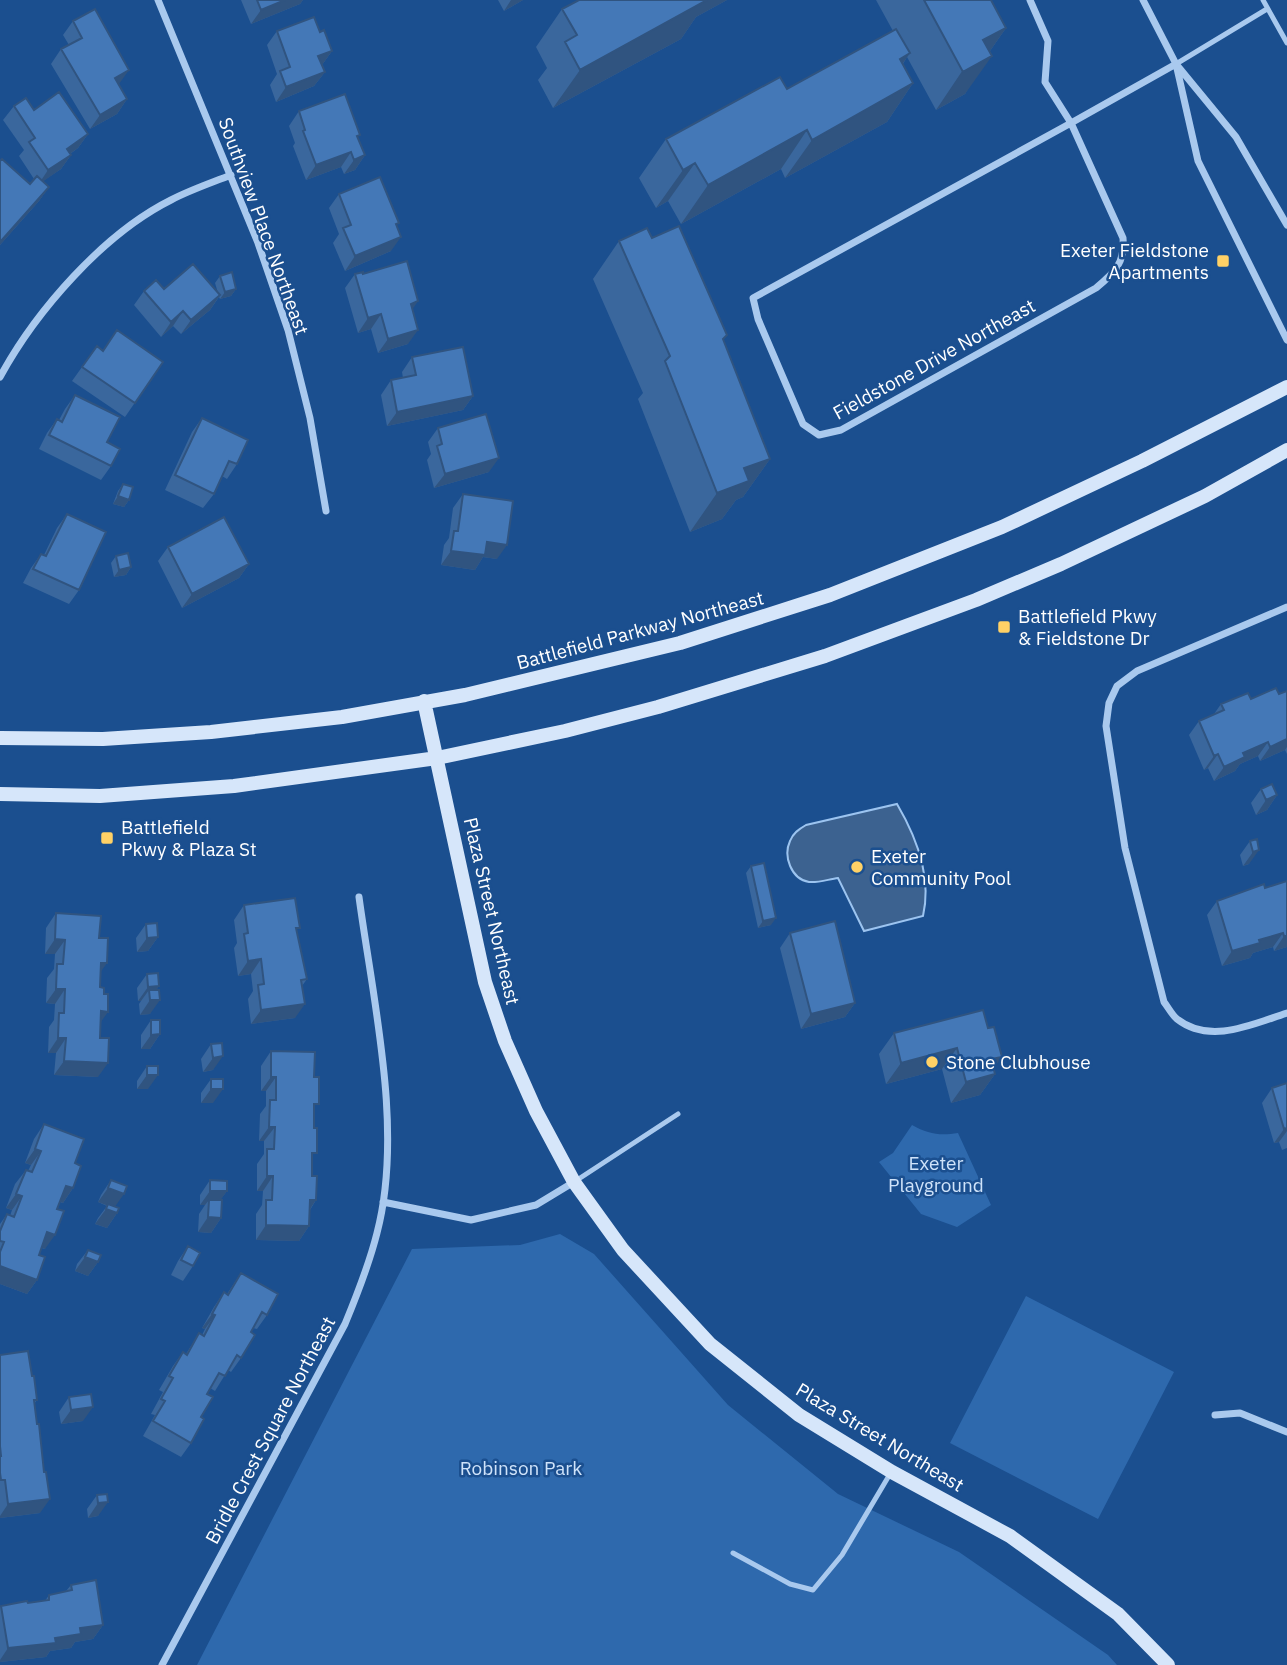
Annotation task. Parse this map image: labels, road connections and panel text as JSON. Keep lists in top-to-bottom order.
{
  "streets": {
    "main road": ["Battlefield Parkway Northeast", "Plaza Street Northeast"],
    "street": ["Southview Place Northeast", "Fieldstone Drive Northeast", "Bridle Crest Square Northeast"]
  },
  "crossings": [
    ["Battlefield Parkway Northeast", "Plaza Street Northeast"]
  ],
  "parks": ["Exeter Playground", "Robinson Park"],
  "places": {
    "transit": ["Exeter Fieldstone Apartments", "Battlefield Pkwy & Fieldstone Dr", "Battlefield Pkwy & Plaza St"],
    "other": ["Exeter Community Pool", "Stone Clubhouse"]
  }
}
